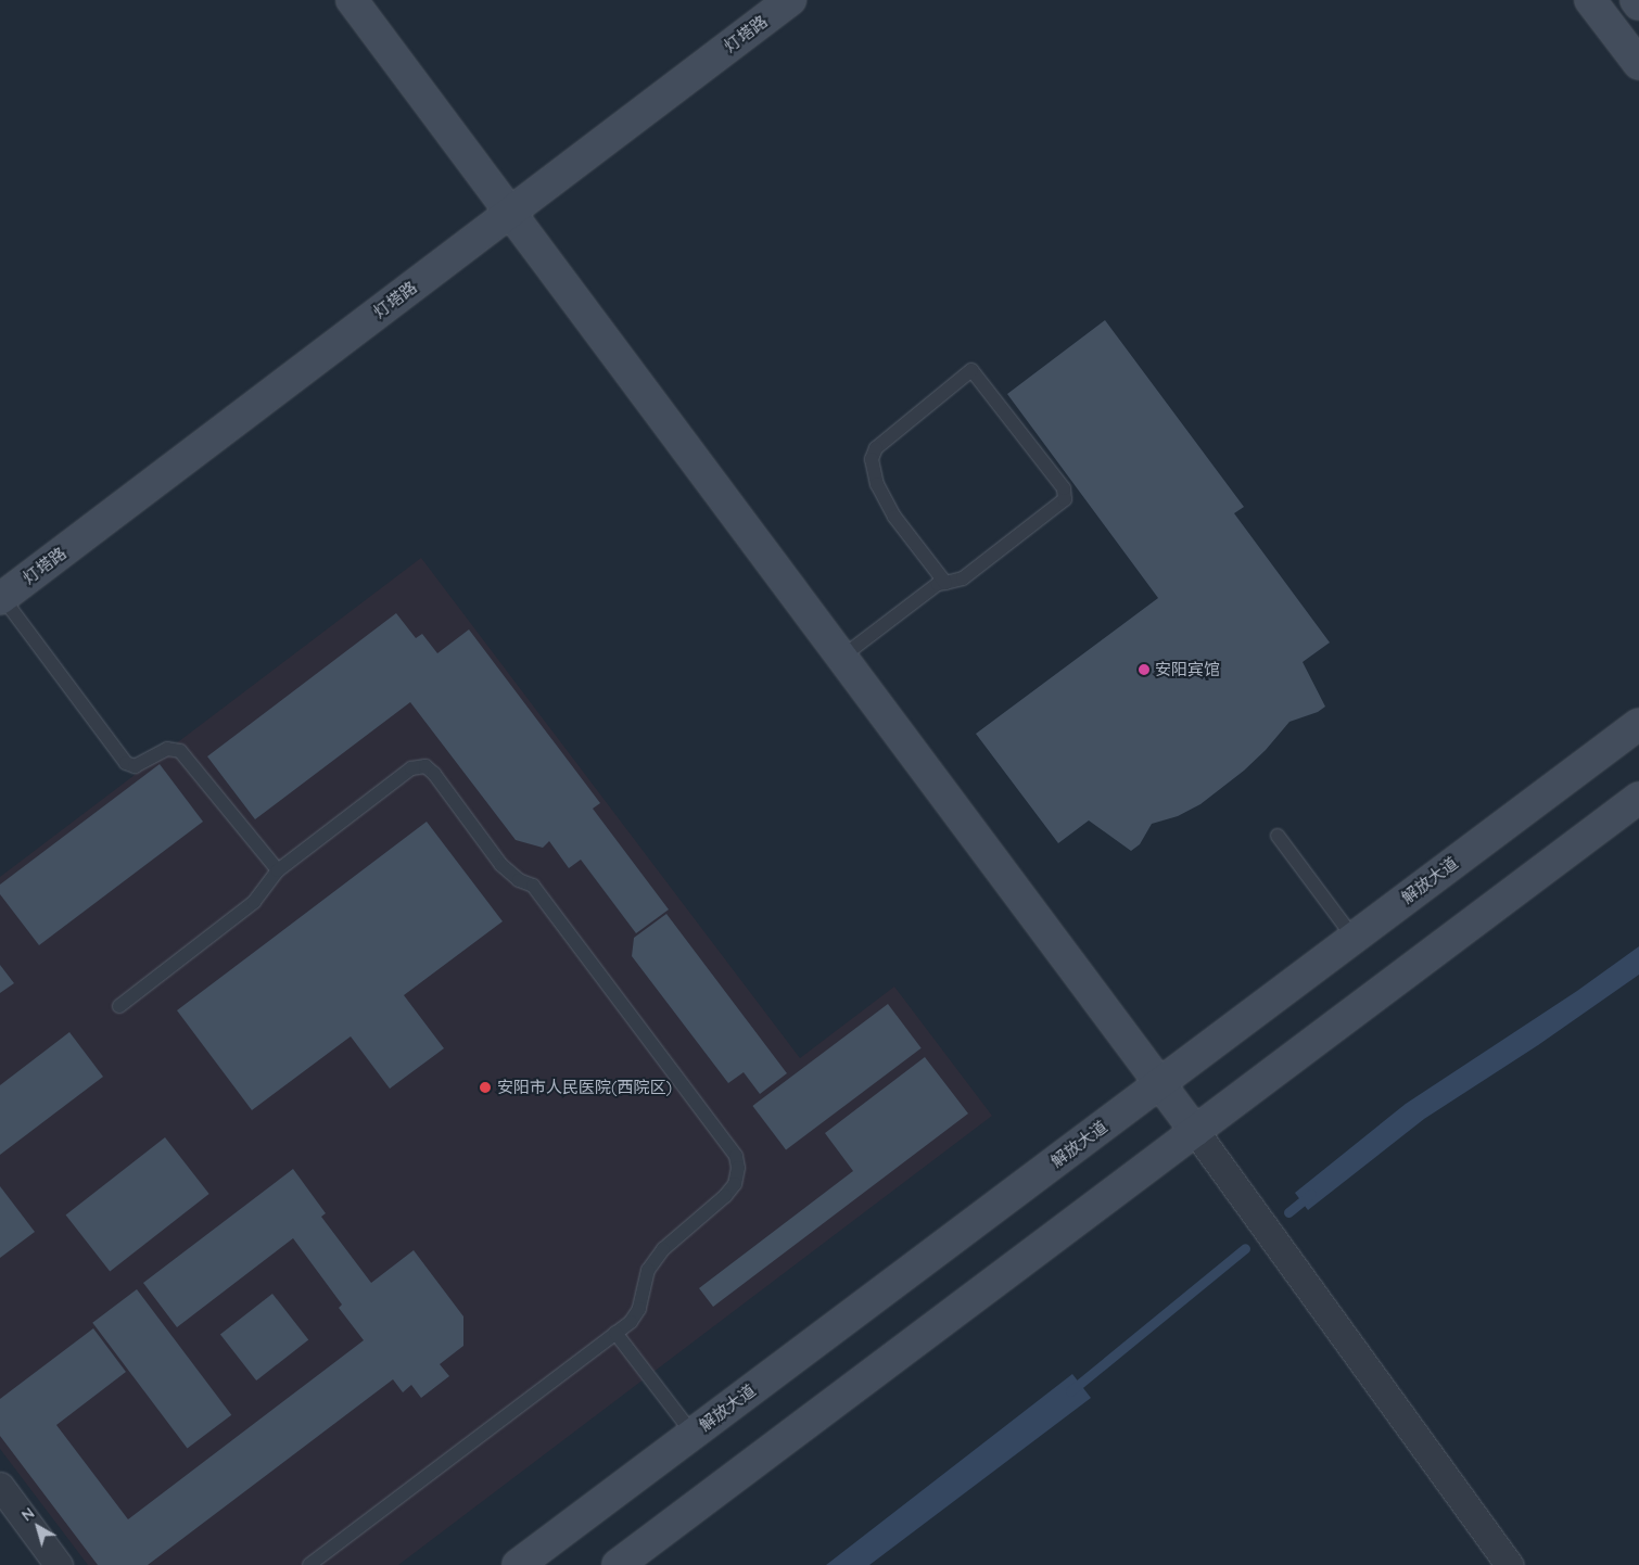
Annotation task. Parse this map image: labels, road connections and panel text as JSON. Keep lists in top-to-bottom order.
{
  "streets": {
    "main road": ["灯塔路", "解放大道"]
  },
  "places": ["安阳宾馆", "安阳市人民医院(西院区)"],
  "north": "top left"
}
